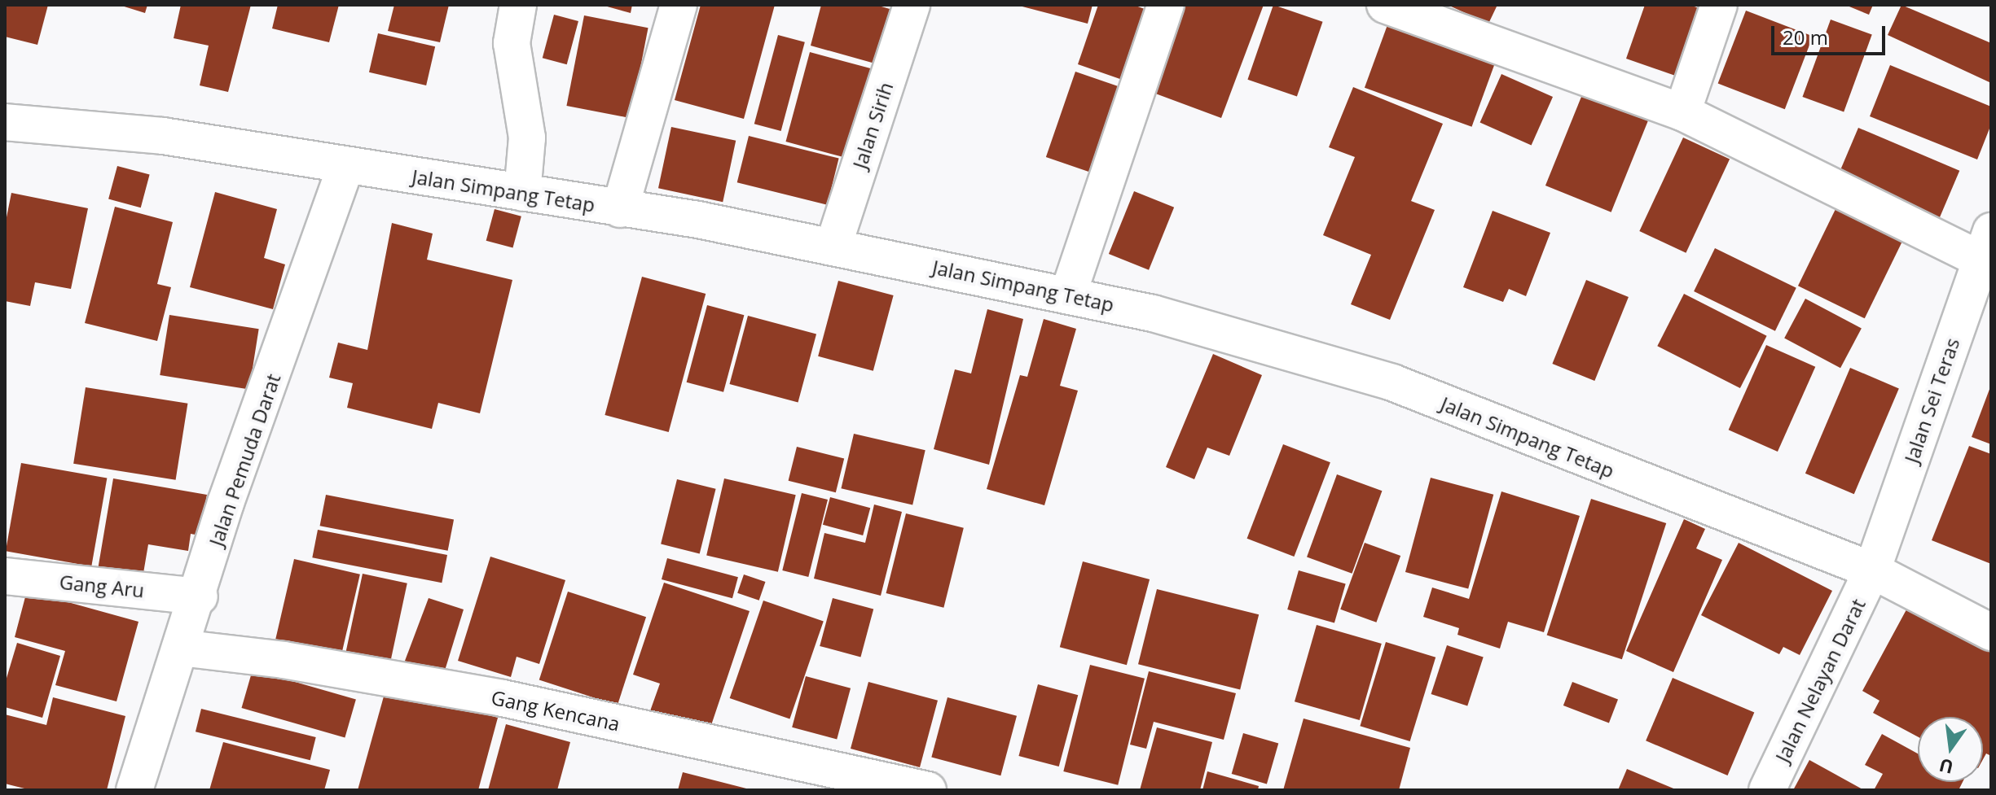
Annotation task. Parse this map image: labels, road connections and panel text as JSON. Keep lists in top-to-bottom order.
{
  "streets": {
    "street": [
      "Jalan Sirih",
      "Jalan Simpang Tetap",
      "Jalan Sei Teras",
      "Jalan Pemuda Darat",
      "Gang Aru",
      "Jalan Nelayan Darat",
      "Gang Kencana"
    ]
  },
  "crossings": [
    ["Jalan Sirih", "Jalan Simpang Tetap"],
    ["Jalan Simpang Tetap", "Jalan Sei Teras"],
    ["Jalan Simpang Tetap", "Jalan Pemuda Darat"],
    ["Jalan Simpang Tetap", "Jalan Nelayan Darat"],
    ["Jalan Sei Teras", "Jalan Nelayan Darat"],
    ["Jalan Pemuda Darat", "Gang Aru"],
    ["Jalan Pemuda Darat", "Gang Kencana"]
  ],
  "scale_bar": "20 m",
  "north": "bottom"
}
